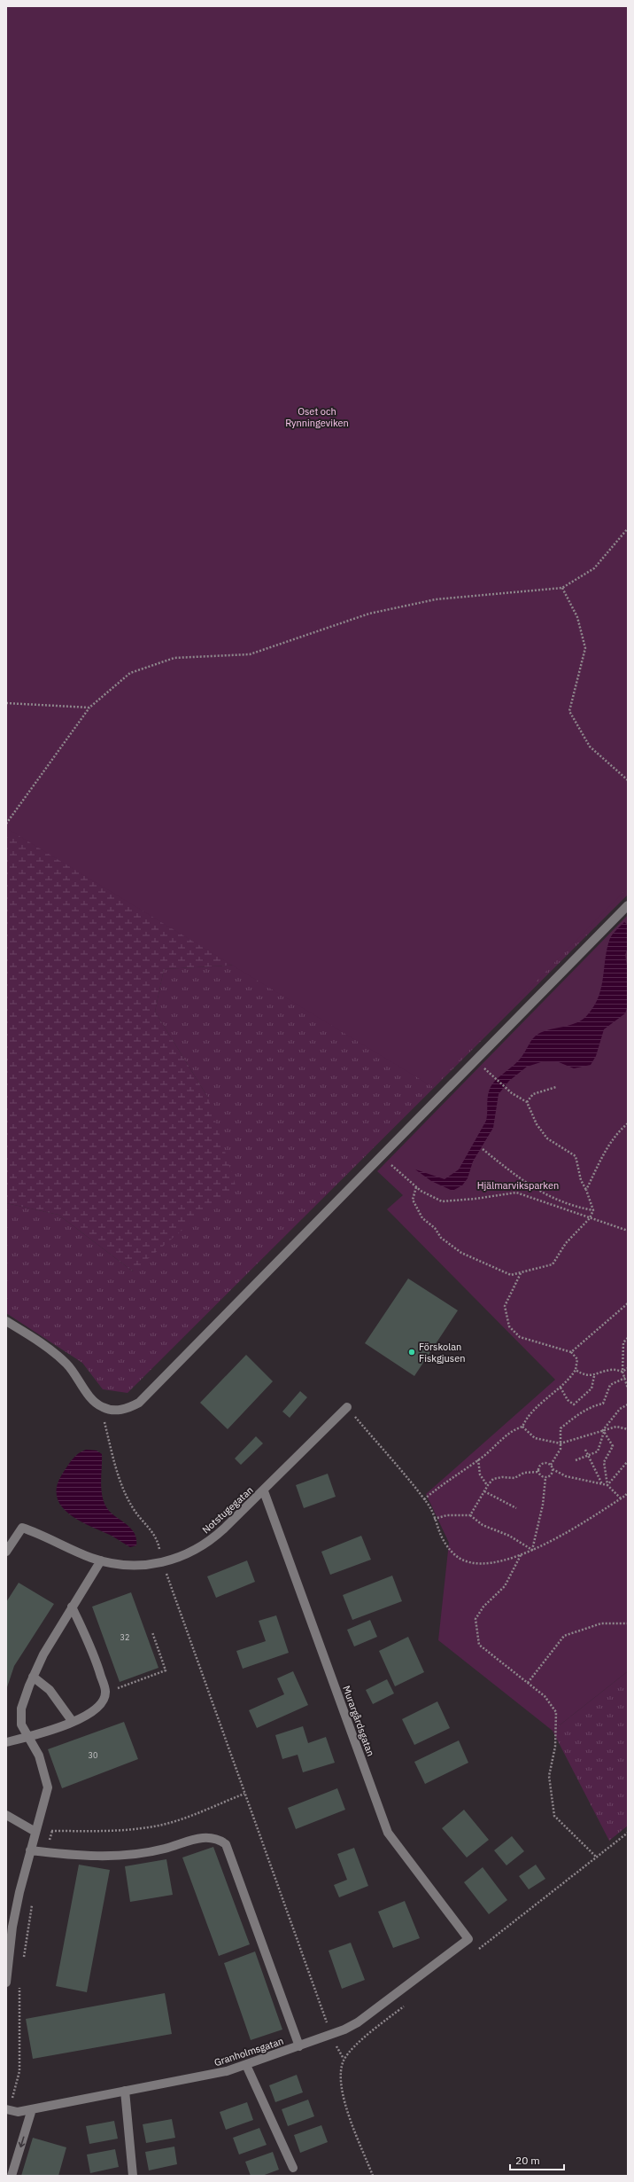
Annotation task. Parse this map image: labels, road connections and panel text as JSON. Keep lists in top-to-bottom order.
{
  "streets": {
    "street": ["Notstugegatan", "Murargårdsgatan", "Granholmsgatan"]
  },
  "crossings": [
    ["Notstugegatan", "Murargårdsgatan"],
    ["Murargårdsgatan", "Granholmsgatan"]
  ],
  "parks": ["Oset och Rynningeviken", "Hjälmarviksparken"],
  "places": ["Förskolan Fiskgjusen"],
  "house_numbers": ["32", "30"],
  "scale_bar": "20 m"
}
